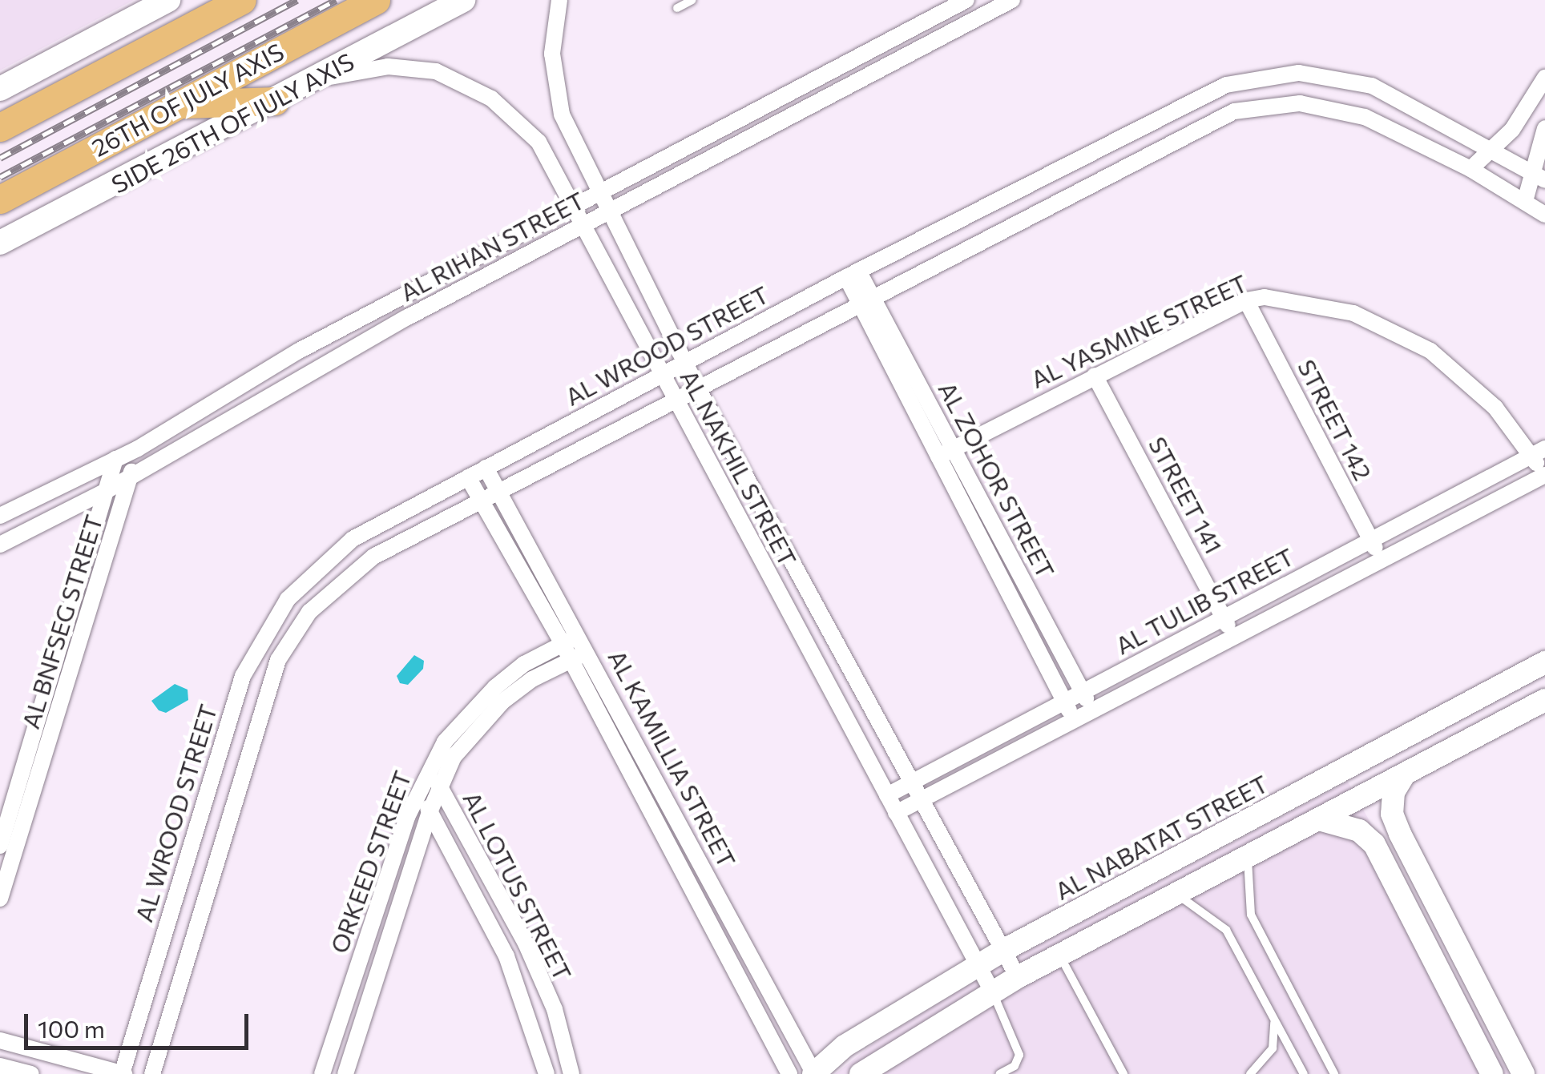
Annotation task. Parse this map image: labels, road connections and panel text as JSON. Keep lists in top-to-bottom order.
{
  "streets": {
    "highway": ["26TH OF JULY AXIS"],
    "main road": ["SIDE 26TH OF JULY AXIS"],
    "street": [
      "AL RIHAN STREET",
      "AL YASMINE STREET",
      "AL WROOD STREET",
      "STREET 142",
      "AL NAKHIL STREET",
      "AL ZOHOR STREET",
      "STREET 141",
      "AL TULIB STREET",
      "AL BNFSEG STREET",
      "AL KAMILLIA STREET",
      "AL NABATAT STREET",
      "ORKEED STREET",
      "AL LOTUS STREET"
    ]
  },
  "crossings": [
    ["SIDE 26TH OF JULY AXIS", "AL NAKHIL STREET"],
    ["AL RIHAN STREET", "AL NAKHIL STREET"],
    ["AL RIHAN STREET", "AL BNFSEG STREET"],
    ["AL YASMINE STREET", "STREET 142"],
    ["AL YASMINE STREET", "AL ZOHOR STREET"],
    ["AL YASMINE STREET", "STREET 141"],
    ["AL YASMINE STREET", "AL TULIB STREET"],
    ["AL WROOD STREET", "AL NAKHIL STREET"],
    ["AL WROOD STREET", "AL ZOHOR STREET"],
    ["AL WROOD STREET", "AL KAMILLIA STREET"],
    ["STREET 142", "AL TULIB STREET"],
    ["AL NAKHIL STREET", "AL TULIB STREET"],
    ["AL NAKHIL STREET", "AL NABATAT STREET"],
    ["AL ZOHOR STREET", "AL TULIB STREET"],
    ["STREET 141", "AL TULIB STREET"],
    ["AL KAMILLIA STREET", "AL NABATAT STREET"],
    ["AL KAMILLIA STREET", "ORKEED STREET"],
    ["ORKEED STREET", "AL LOTUS STREET"]
  ],
  "scale_bar": "100 m"
}
